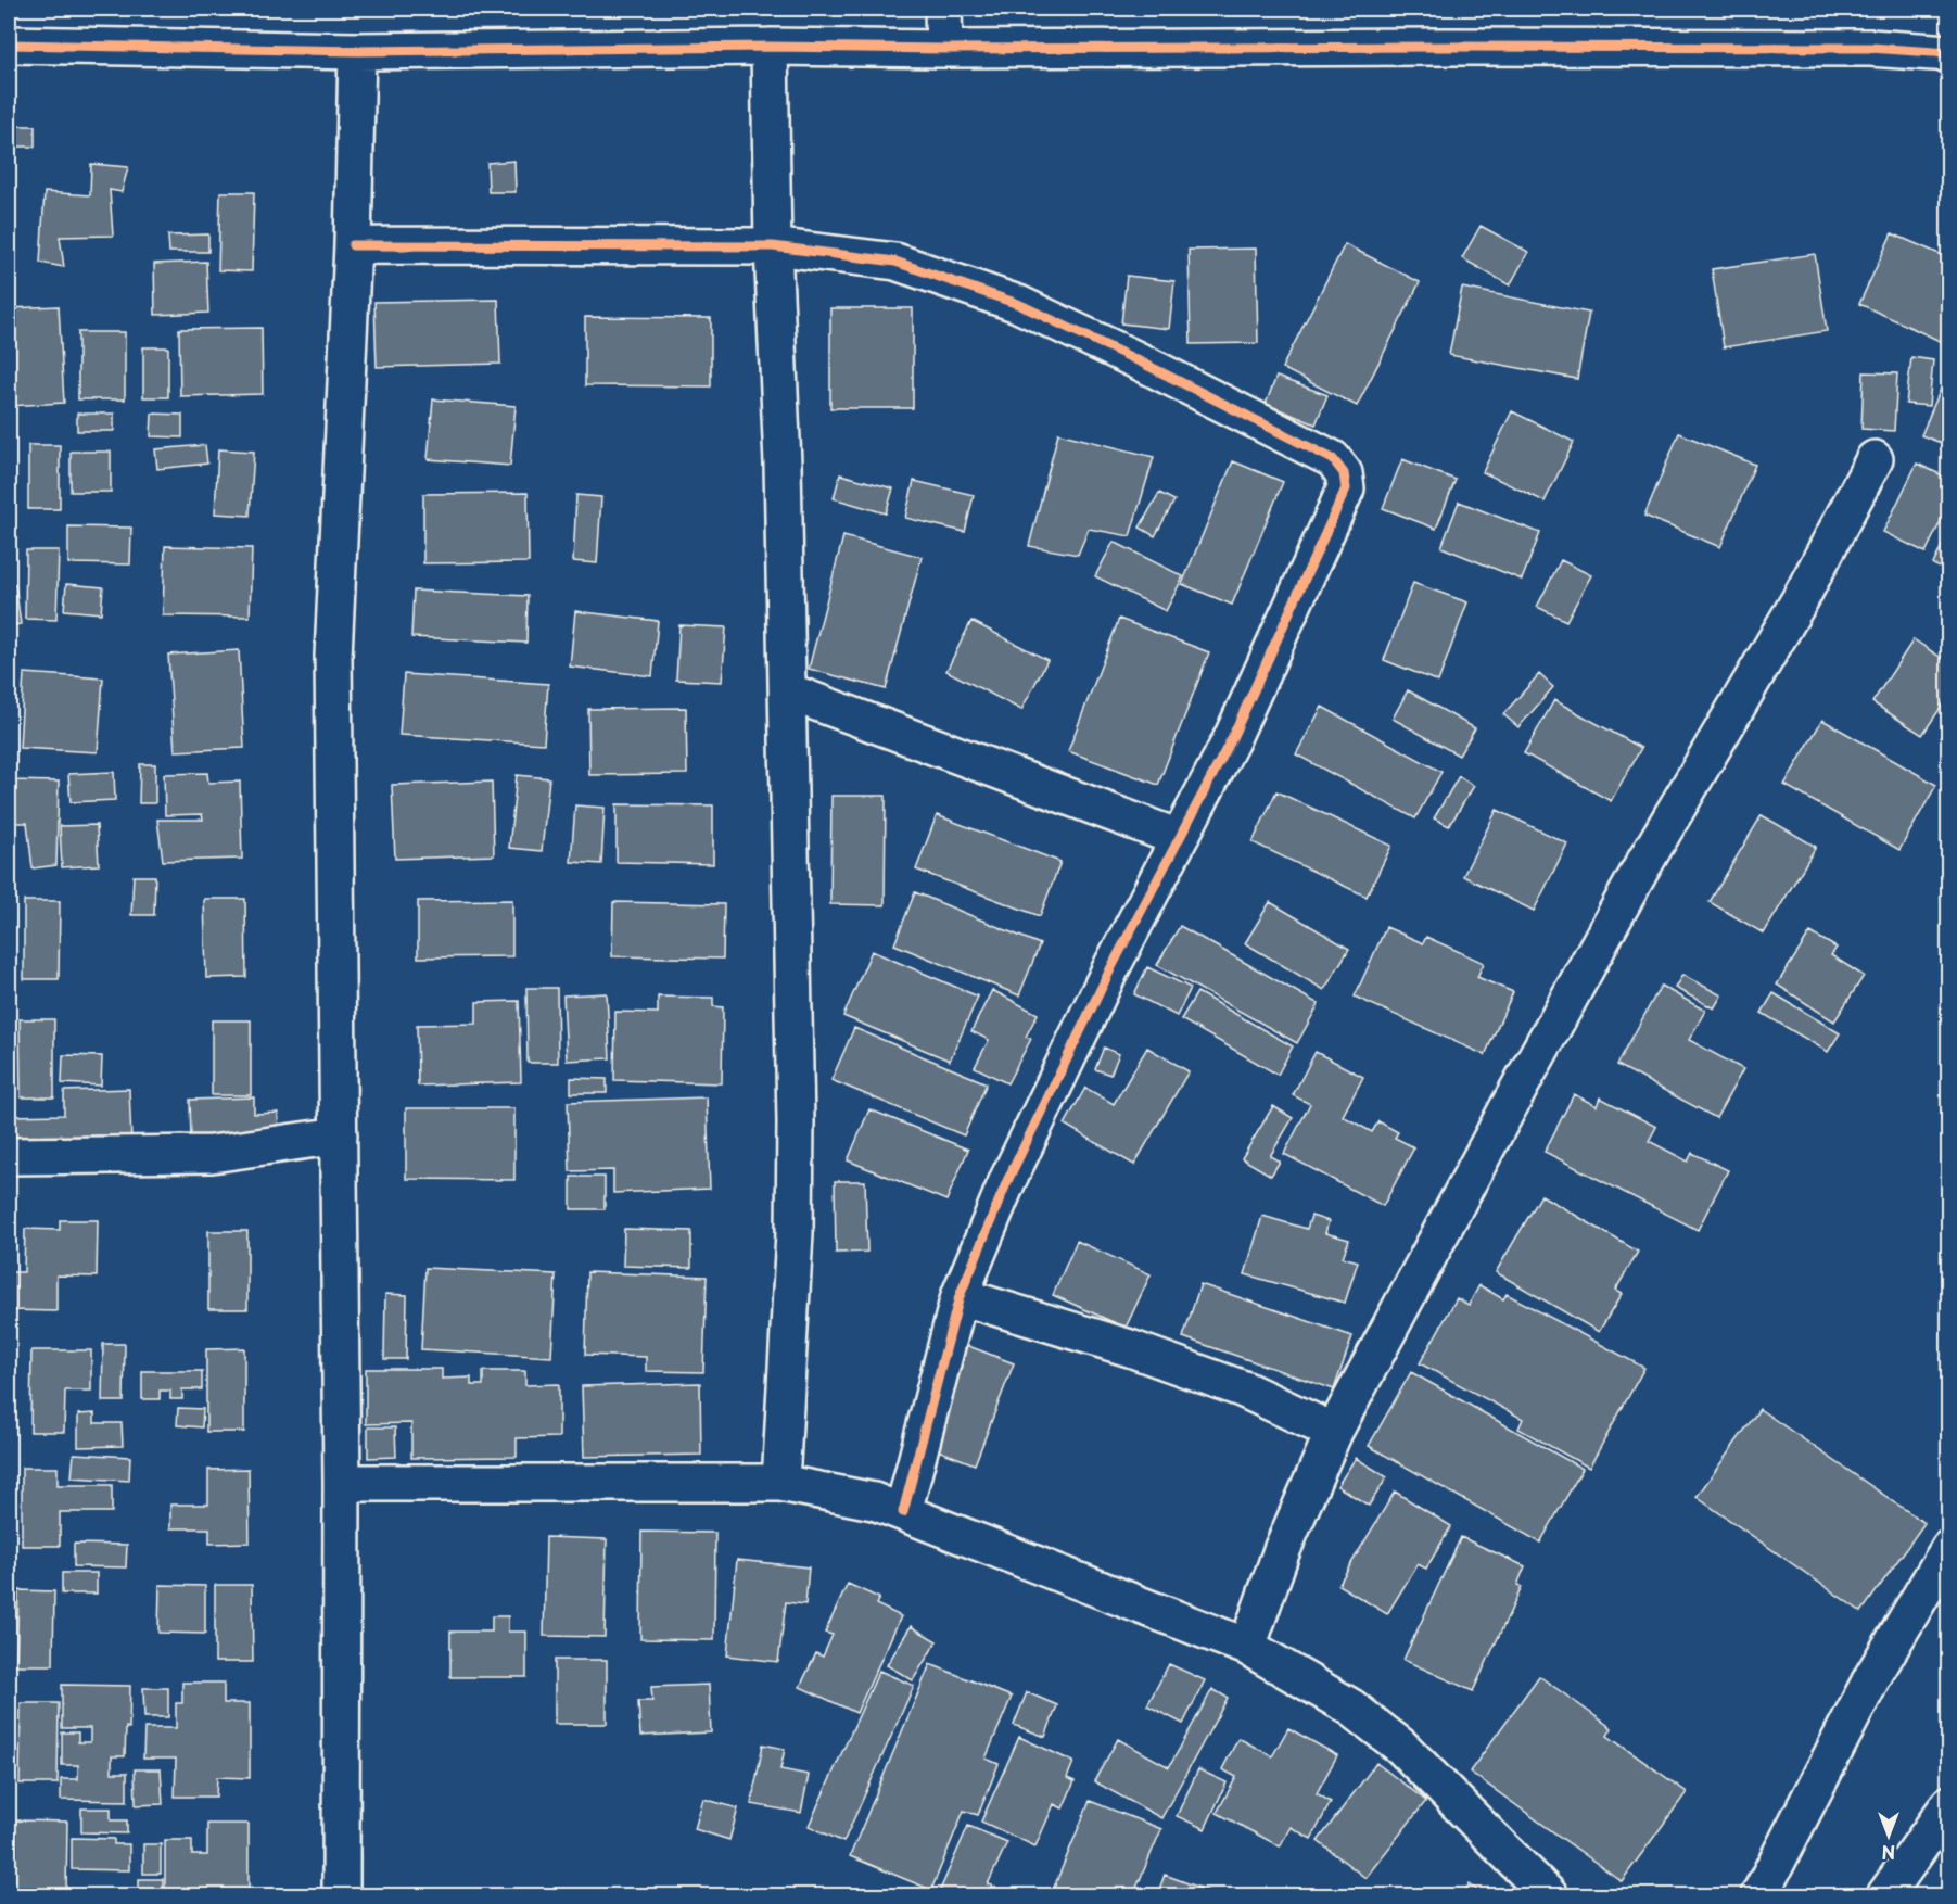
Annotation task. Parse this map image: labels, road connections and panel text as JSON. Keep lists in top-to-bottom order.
{
  "north": "bottom"
}
